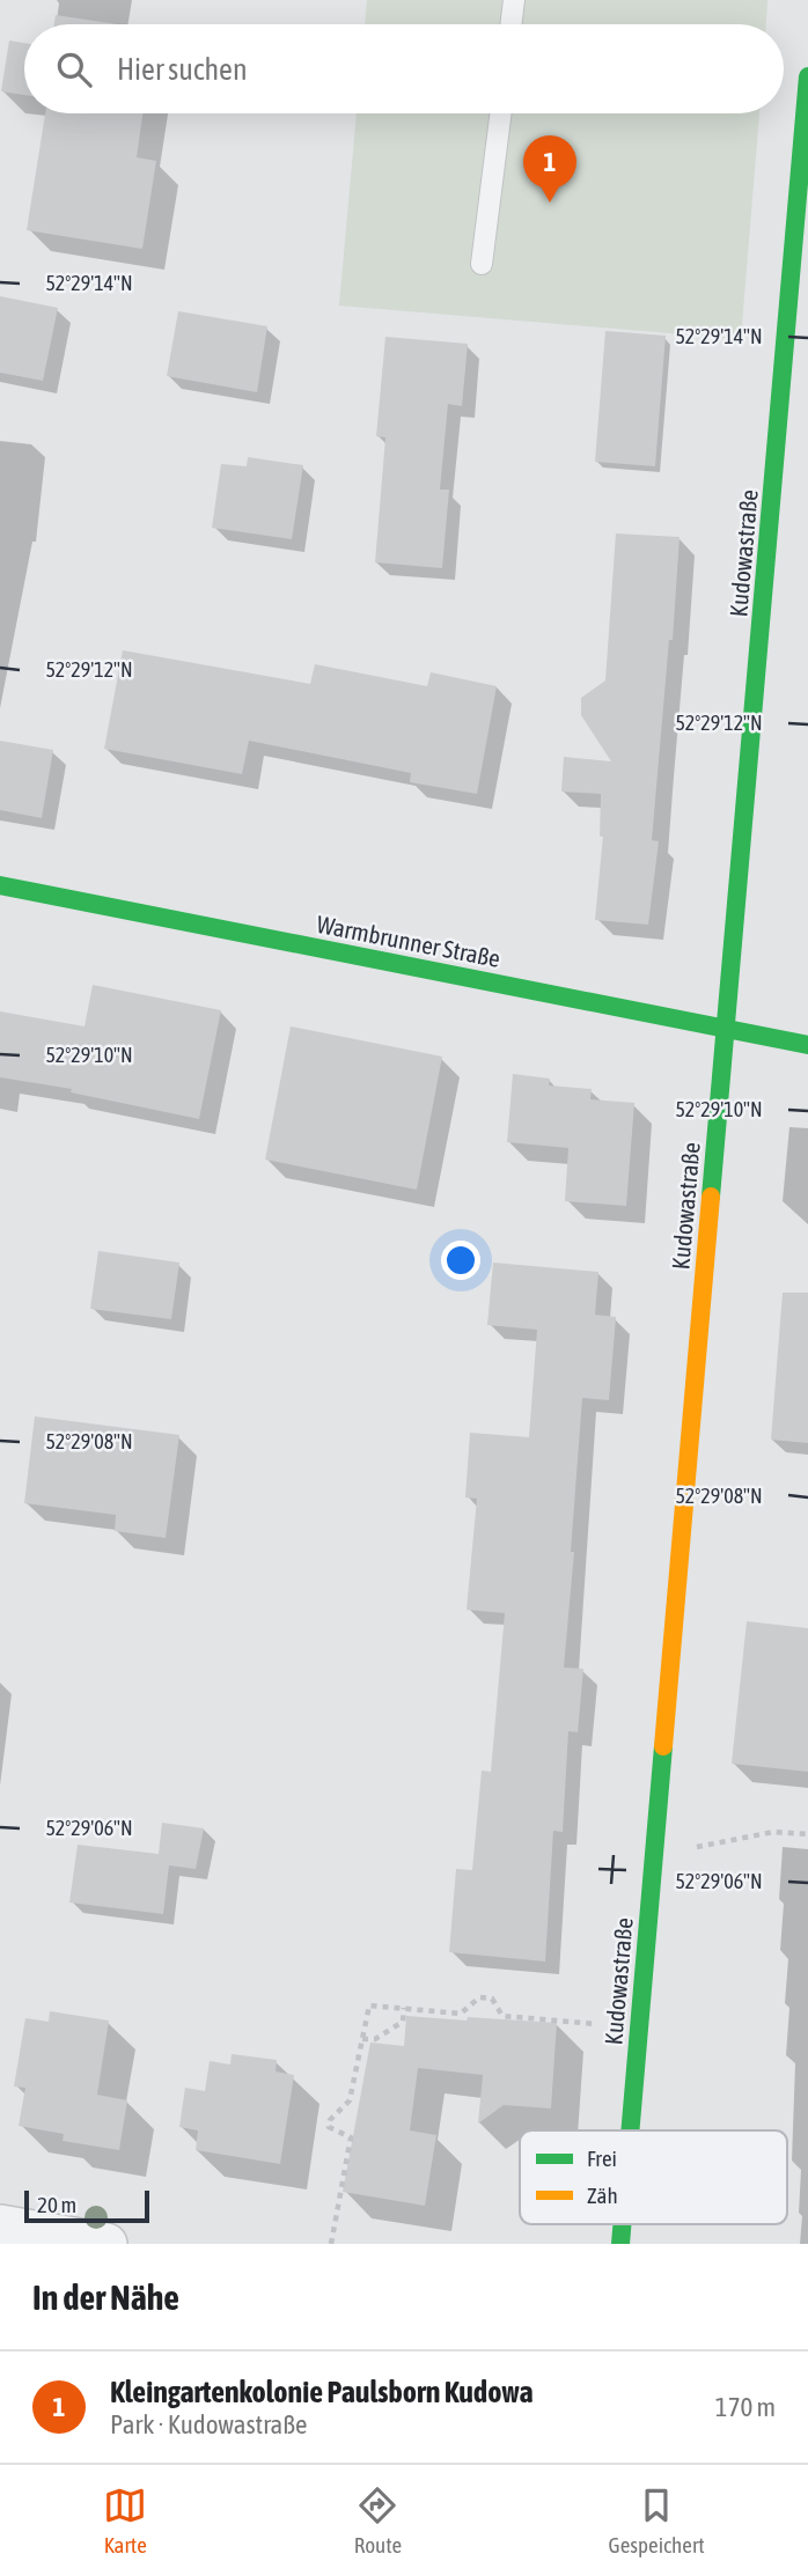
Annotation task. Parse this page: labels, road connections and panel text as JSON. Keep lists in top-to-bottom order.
{
  "streets": {
    "street": ["Kudowastraße", "Warmbrunner Straße"]
  },
  "crossings": [
    ["Kudowastraße", "Warmbrunner Straße"]
  ],
  "legend": ["Frei", "Zäh"],
  "scale_bar": "20 m",
  "page": {
    "search": "Hier suchen",
    "pins": "1",
    "scale": "20 m",
    "heading": "In der Nähe",
    "list": [
      {
        "mark": "1",
        "name": "Kleingartenkolonie Paulsborn Kudowa",
        "note": "Park · Kudowastraße",
        "value": "170 m"
      }
    ],
    "nav": ["Karte", "Route", "Gespeichert"]
  },
  "coordinates": [
    "52°29'14\"N",
    "52°29'12\"N",
    "52°29'10\"N",
    "52°29'08\"N",
    "52°29'06\"N"
  ]
}
